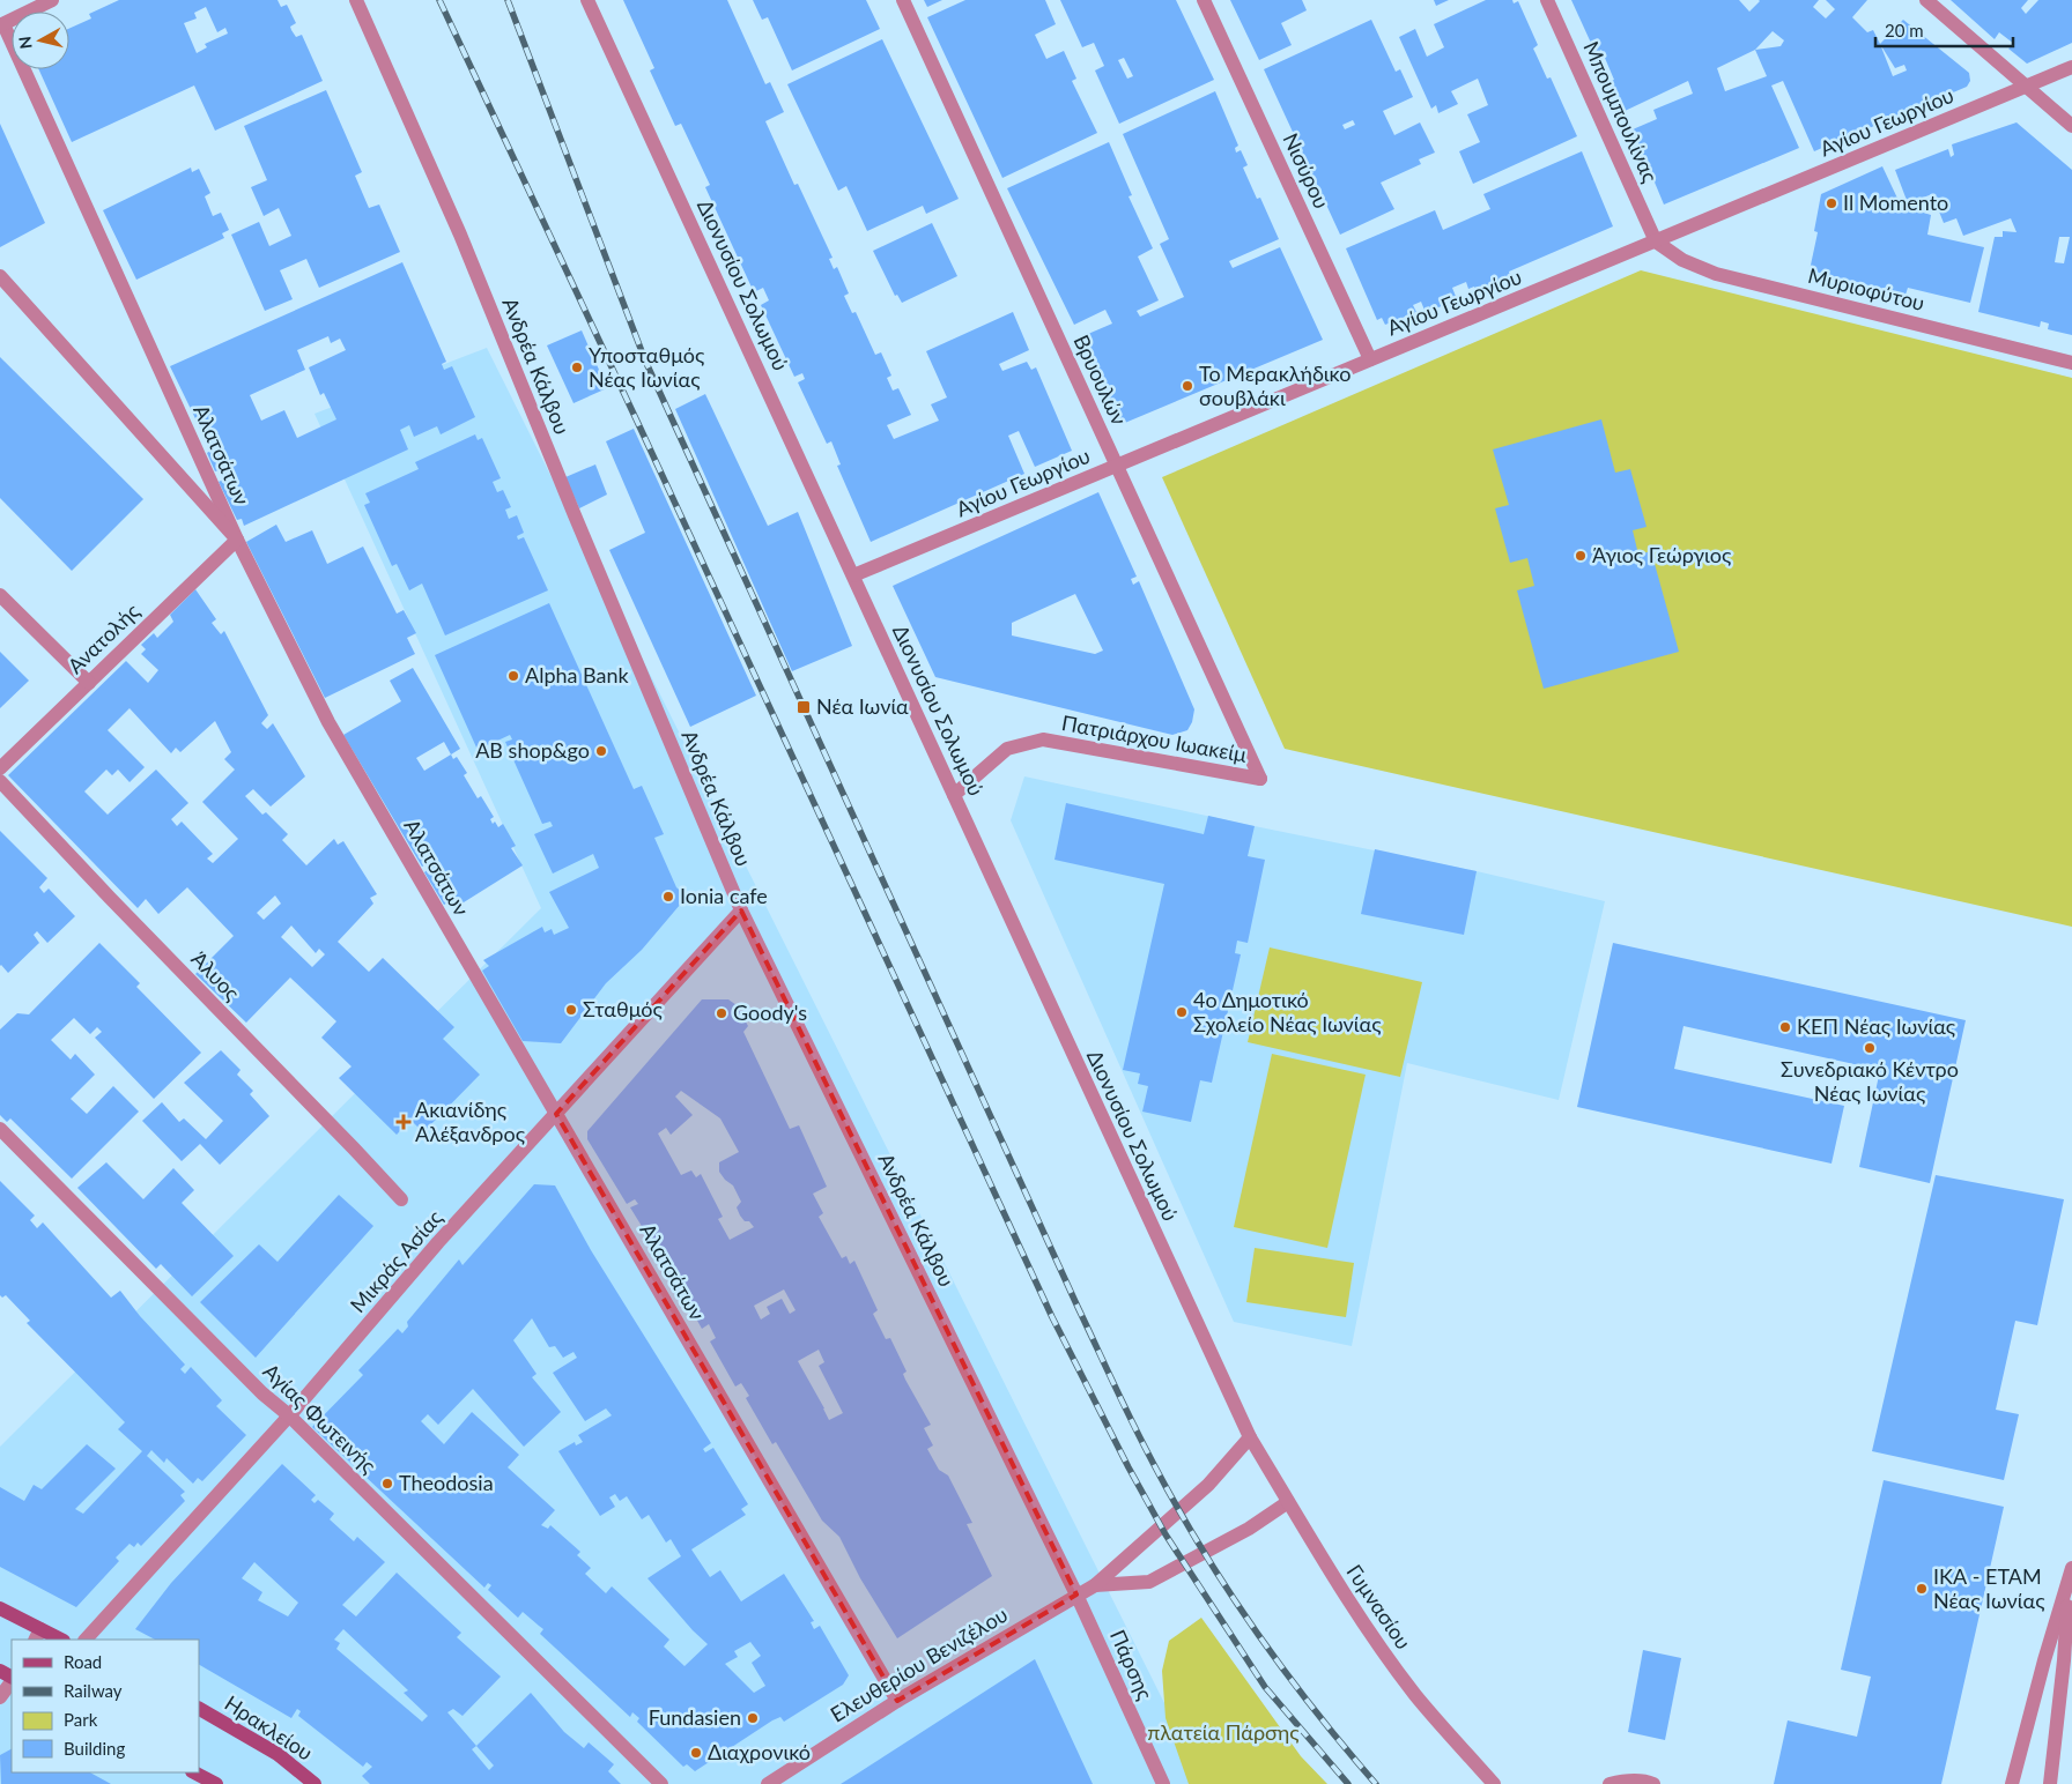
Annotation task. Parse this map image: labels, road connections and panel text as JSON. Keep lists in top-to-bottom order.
{
  "streets": {
    "main road": ["Ηρακλείου"],
    "street": [
      "Μπουμπουλίνας",
      "Αγίου Γεωργίου",
      "Νισύρου",
      "Διονυσίου Σολωμού",
      "Μυριοφύτου",
      "Ανδρέα Κάλβου",
      "Βρυουλών",
      "Αλατσάτων",
      "Ανατολής",
      "Πατριάρχου Ιωακείμ",
      "Άλυος",
      "Μικράς Ασίας",
      "Αγίας Φωτεινής",
      "Γυμνασίου",
      "Ελευθερίου Βενιζέλου",
      "Πάρσης"
    ]
  },
  "crossings": [
    ["Μπουμπουλίνας", "Αγίου Γεωργίου"],
    ["Μπουμπουλίνας", "Μυριοφύτου"],
    ["Αγίου Γεωργίου", "Νισύρου"],
    ["Αγίου Γεωργίου", "Διονυσίου Σολωμού"],
    ["Αγίου Γεωργίου", "Μυριοφύτου"],
    ["Αγίου Γεωργίου", "Βρυουλών"],
    ["Διονυσίου Σολωμού", "Πατριάρχου Ιωακείμ"],
    ["Διονυσίου Σολωμού", "Γυμνασίου"],
    ["Διονυσίου Σολωμού", "Ελευθερίου Βενιζέλου"],
    ["Ανδρέα Κάλβου", "Μικράς Ασίας"],
    ["Ανδρέα Κάλβου", "Ελευθερίου Βενιζέλου"],
    ["Ανδρέα Κάλβου", "Πάρσης"],
    ["Βρυουλών", "Πατριάρχου Ιωακείμ"],
    ["Αλατσάτων", "Ανατολής"],
    ["Αλατσάτων", "Μικράς Ασίας"],
    ["Αλατσάτων", "Ελευθερίου Βενιζέλου"],
    ["Μικράς Ασίας", "Αγίας Φωτεινής"],
    ["Γυμνασίου", "Ελευθερίου Βενιζέλου"],
    ["Ελευθερίου Βενιζέλου", "Πάρσης"]
  ],
  "parks": ["πλατεία Πάρσης"],
  "places": {
    "other": [
      "Il Momento",
      "Υποσταθμός Νέας Ιωνίας",
      "Το Μερακλήδικο σουβλάκι",
      "Άγιος Γεώργιος",
      "Alpha Bank",
      "ΑΒ shop&go",
      "Ionia cafe",
      "Σταθμός",
      "4ο Δημοτικό Σχολείο Νέας Ιωνίας",
      "Goody's",
      "ΚΕΠ Νέας Ιωνίας",
      "Συνεδριακό Κέντρο Νέας Ιωνίας",
      "Theodosia",
      "ΙΚΑ - ΕΤΑΜ Νέας Ιωνίας",
      "Fundasien",
      "Διαχρονικό"
    ],
    "transit": ["Νέα Ιωνία"],
    "health": ["Ακιανίδης Αλέξανδρος"]
  },
  "legend": [
    "Road",
    "Railway",
    "Park",
    "Building"
  ],
  "scale_bar": "20 m",
  "north": "left"
}
